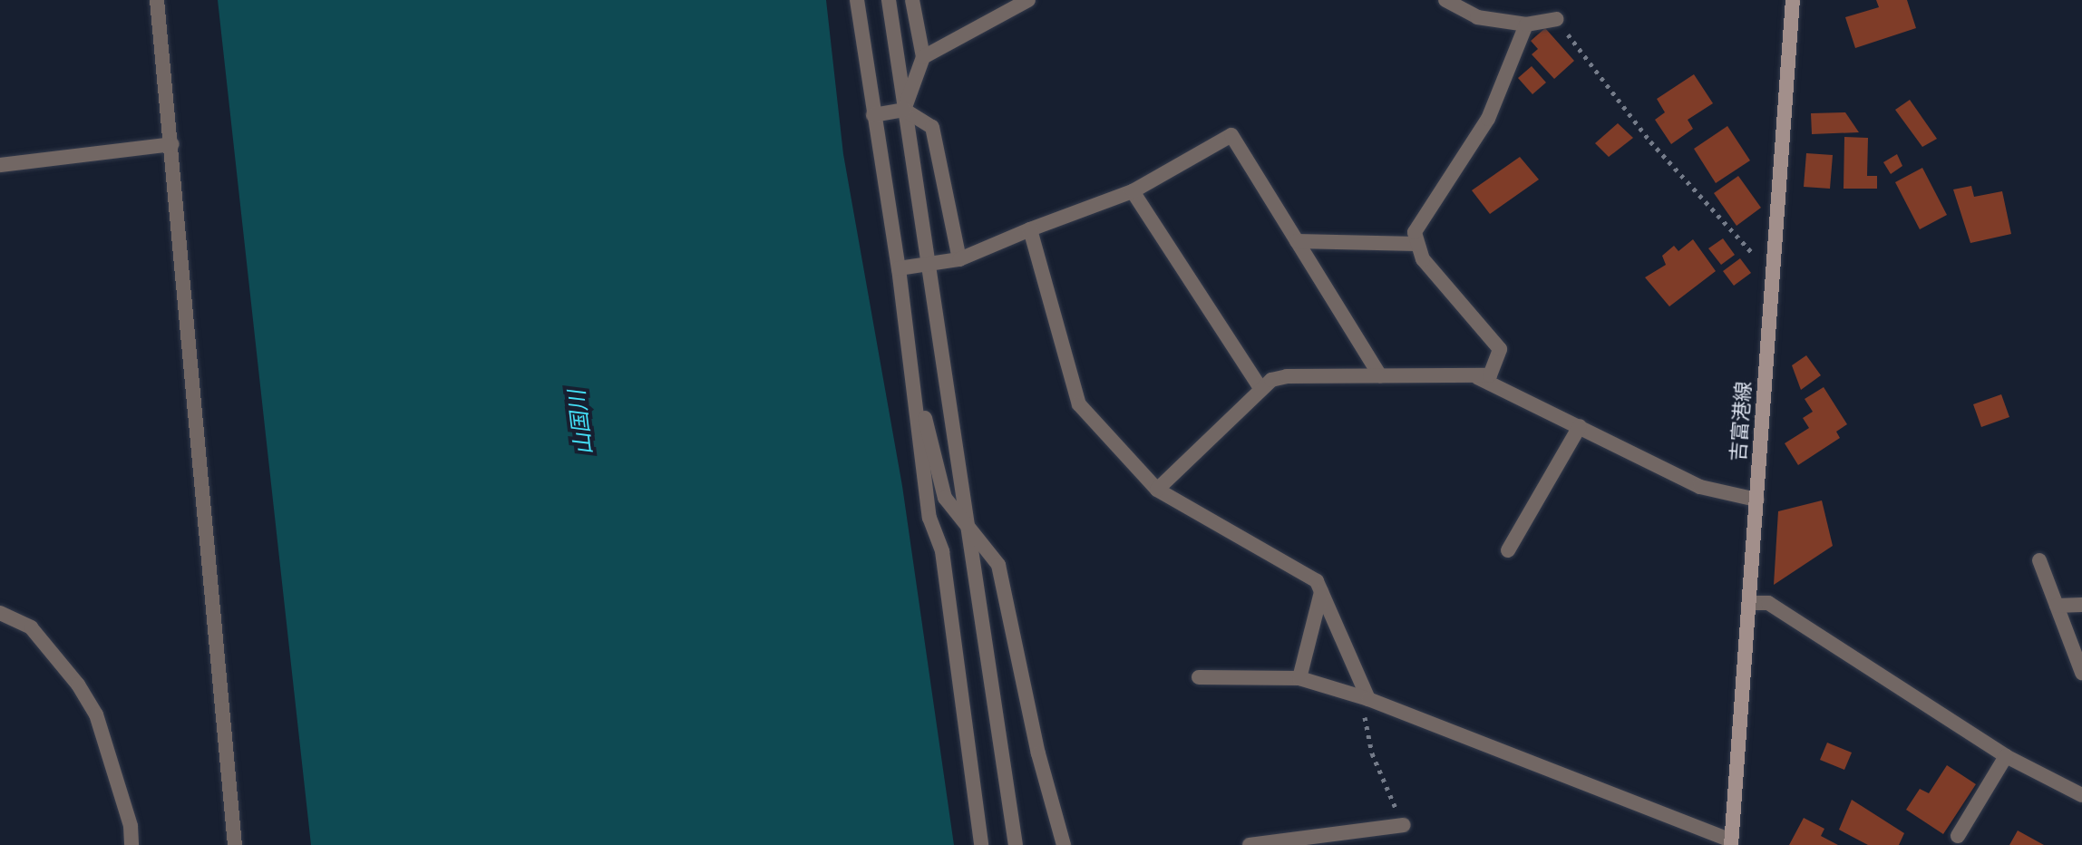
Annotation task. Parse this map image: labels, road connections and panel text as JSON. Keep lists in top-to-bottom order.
{
  "streets": {
    "main road": ["吉富港線"]
  },
  "water": ["山国川"]
}
